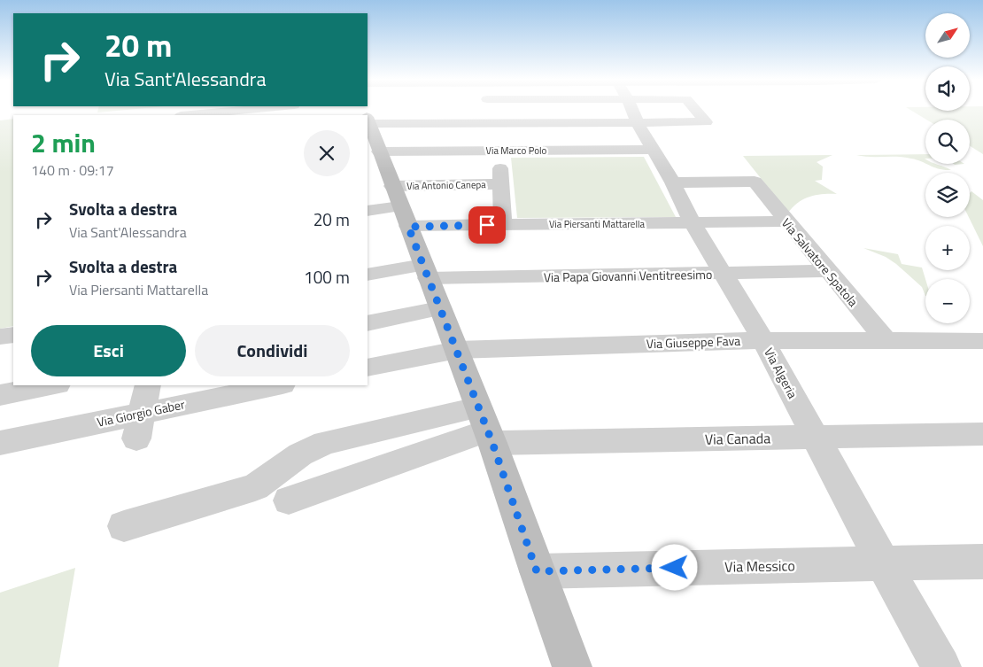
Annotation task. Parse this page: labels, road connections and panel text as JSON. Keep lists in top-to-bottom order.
{
  "streets": {
    "street": [
      "Via Marco Polo",
      "Via Antonio Canepa",
      "Via Piersanti Mattarella",
      "Via Salvatore Spatola",
      "Via Papa Giovanni Ventitreesimo",
      "Via Giuseppe Fava",
      "Via Algeria",
      "Via Giorgio Gaber",
      "Via Canada",
      "Via Messico"
    ]
  },
  "crossings": [
    ["Via Marco Polo", "Via Antonio Canepa"],
    ["Via Marco Polo", "Via Piersanti Mattarella"],
    ["Via Marco Polo", "Via Algeria"],
    ["Via Antonio Canepa", "Via Piersanti Mattarella"],
    ["Via Piersanti Mattarella", "Via Salvatore Spatola"],
    ["Via Piersanti Mattarella", "Via Algeria"],
    ["Via Salvatore Spatola", "Via Papa Giovanni Ventitreesimo"],
    ["Via Salvatore Spatola", "Via Giuseppe Fava"],
    ["Via Salvatore Spatola", "Via Algeria"],
    ["Via Papa Giovanni Ventitreesimo", "Via Algeria"],
    ["Via Giuseppe Fava", "Via Algeria"],
    ["Via Algeria", "Via Canada"],
    ["Via Algeria", "Via Messico"]
  ],
  "north": "top right",
  "page": {
    "map_buttons": ["+", "−"],
    "turn": ["20 m", "Via Sant'Alessandra"],
    "heading": ["2 min", "140 m · 09:17"],
    "list": [
      {
        "name": "Svolta a destra",
        "note": "Via Sant'Alessandra",
        "value": "20 m"
      },
      {
        "name": "Svolta a destra",
        "note": "Via Piersanti Mattarella",
        "value": "100 m"
      }
    ],
    "buttons": ["Esci", "Condividi"]
  }
}
